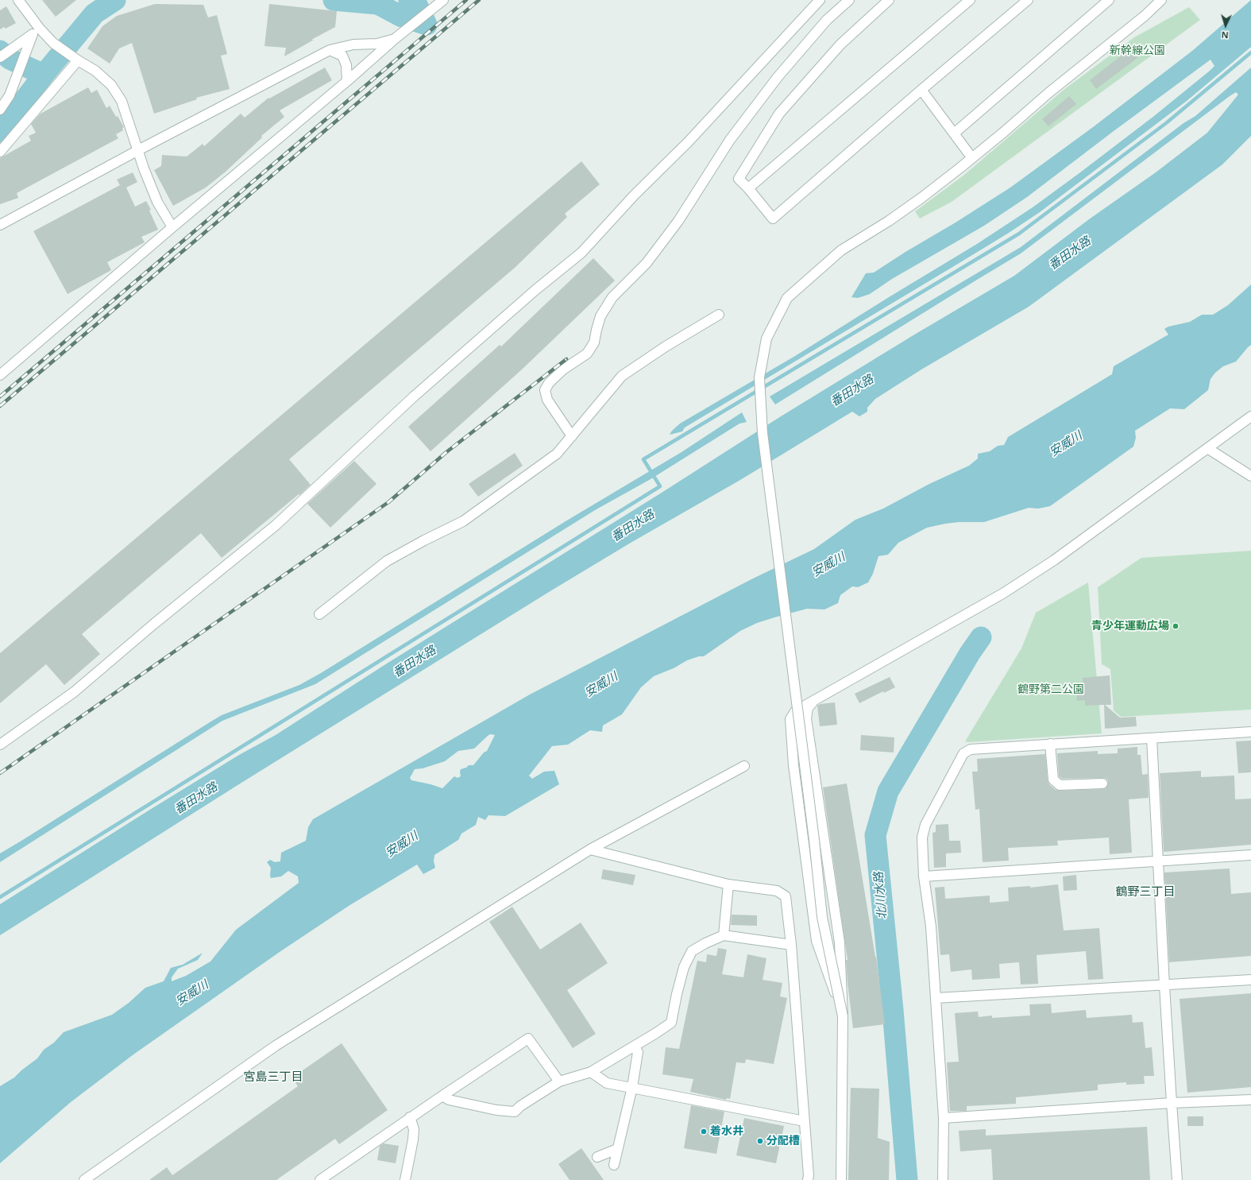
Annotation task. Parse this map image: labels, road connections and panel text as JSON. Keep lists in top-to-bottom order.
{
  "districts": ["鶴野三丁目", "宮島三丁目"],
  "water": ["番田水路", "安威川", "北川水路"],
  "parks": ["新幹線公園", "鶴野第二公園"],
  "places": ["青少年運動広場", "着水井", "分配槽"],
  "north": "bottom"
}
